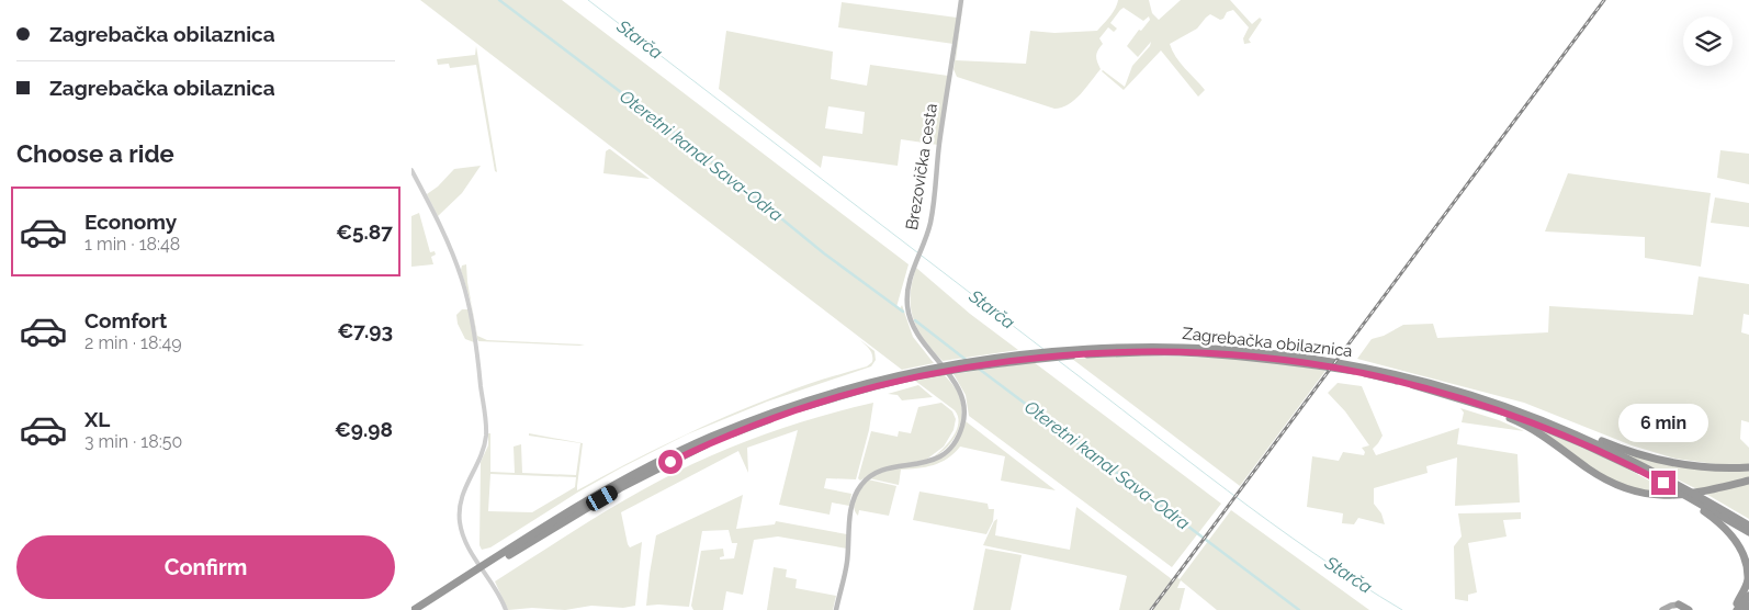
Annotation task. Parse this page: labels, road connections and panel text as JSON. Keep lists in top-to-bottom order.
{
  "streets": {
    "highway": ["Zagrebačka obilaznica"],
    "main road": ["Brezovička cesta"]
  },
  "water": ["Starča", "Oteretni kanal Sava-Odra"],
  "page": {
    "banner": ["Zagrebačka obilaznica", "Zagrebačka obilaznica"],
    "heading": "Choose a ride",
    "list": [
      {
        "name": "Economy",
        "note": "1 min · 18:48",
        "value": "€5.87"
      },
      {
        "name": "Comfort",
        "note": "2 min · 18:49",
        "value": "€7.93"
      },
      {
        "name": "XL",
        "note": "3 min · 18:50",
        "value": "€9.98"
      }
    ],
    "bubble": "6 min",
    "buttons": "Confirm"
  }
}
